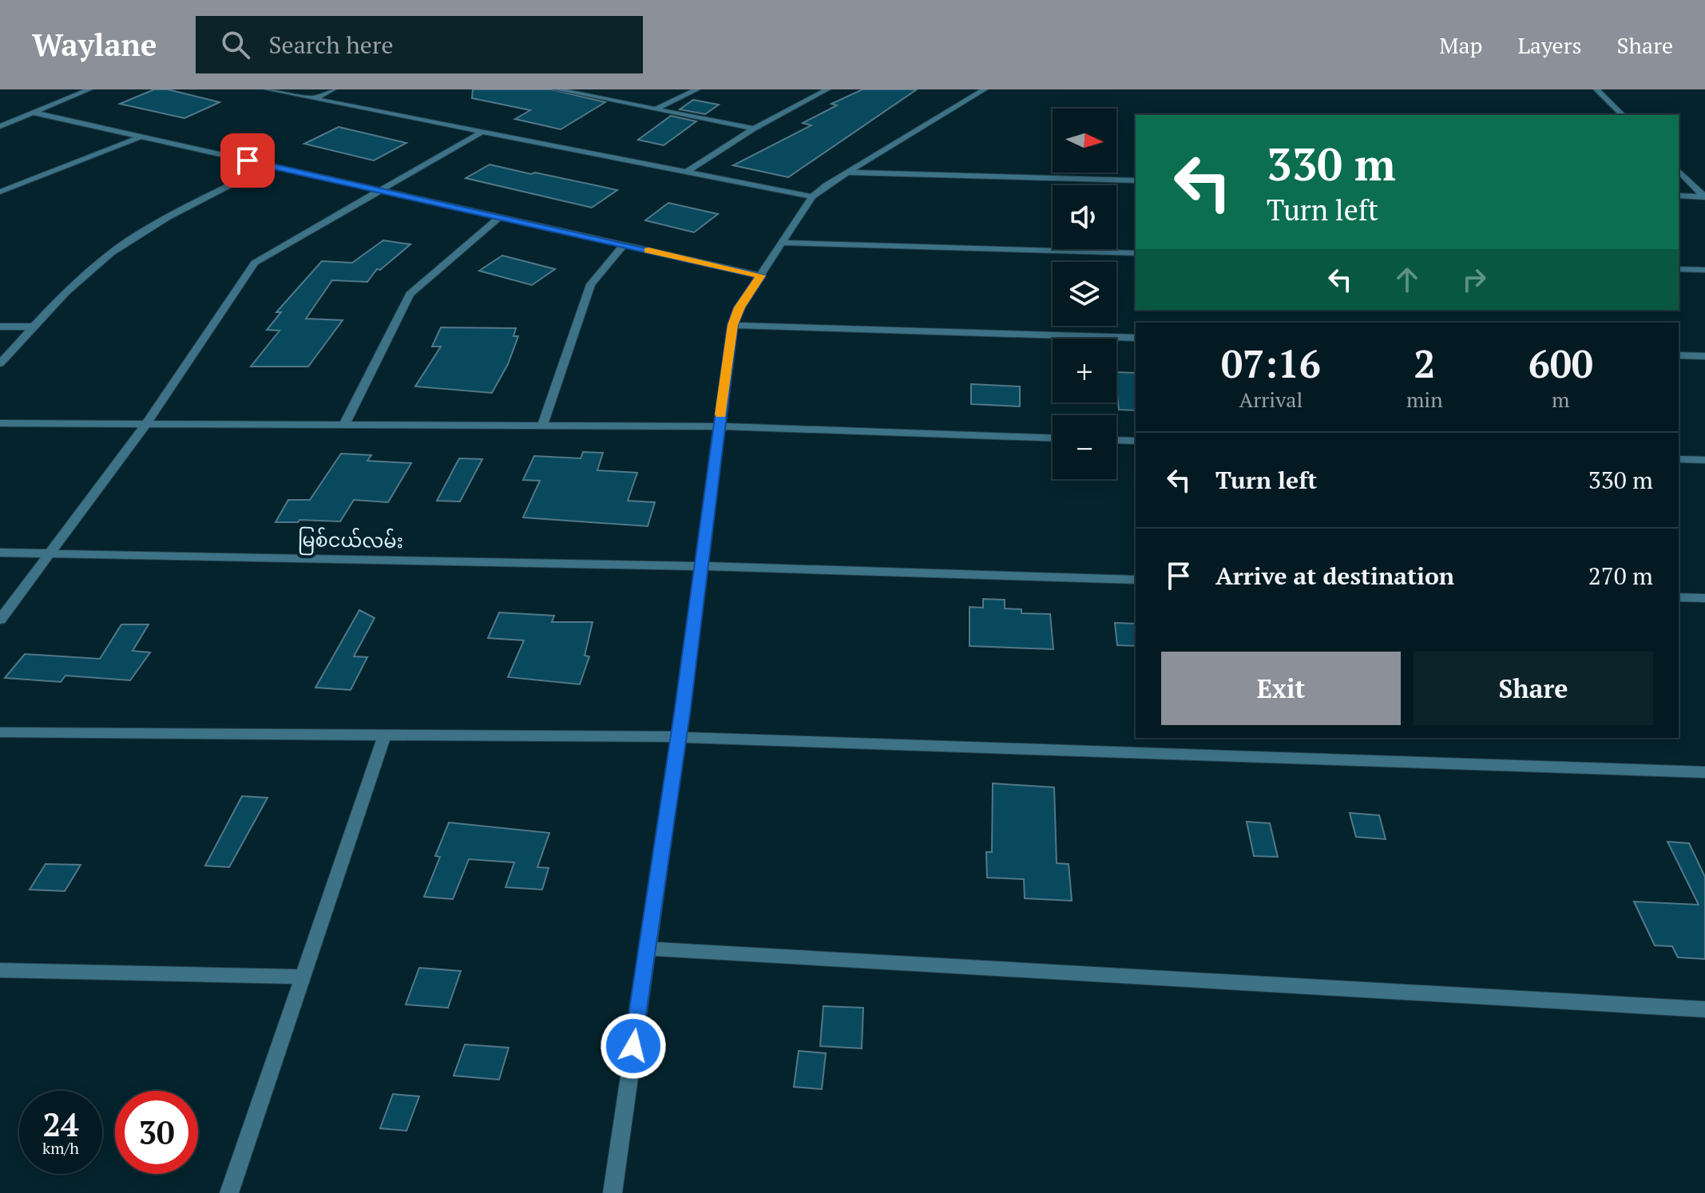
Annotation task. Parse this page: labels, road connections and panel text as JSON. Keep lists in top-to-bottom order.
{
  "streets": {
    "street": ["မြစ်ငယ်လမ်း"]
  },
  "north": "right",
  "page": {
    "header": "Waylane",
    "search": "Search here",
    "nav": ["Map", "Layers", "Share"],
    "map_buttons": ["+", "−"],
    "turn": ["330 m", "Turn left"],
    "eta": [
      "07:16",
      "Arrival",
      "2",
      "min",
      "600",
      "m"
    ],
    "list": [
      {
        "name": "Turn left",
        "value": "330 m"
      },
      {
        "name": "Arrive at destination",
        "value": "270 m"
      }
    ],
    "buttons": ["Exit", "Share"],
    "speed": "24 km/h",
    "limit": "30"
  }
}
